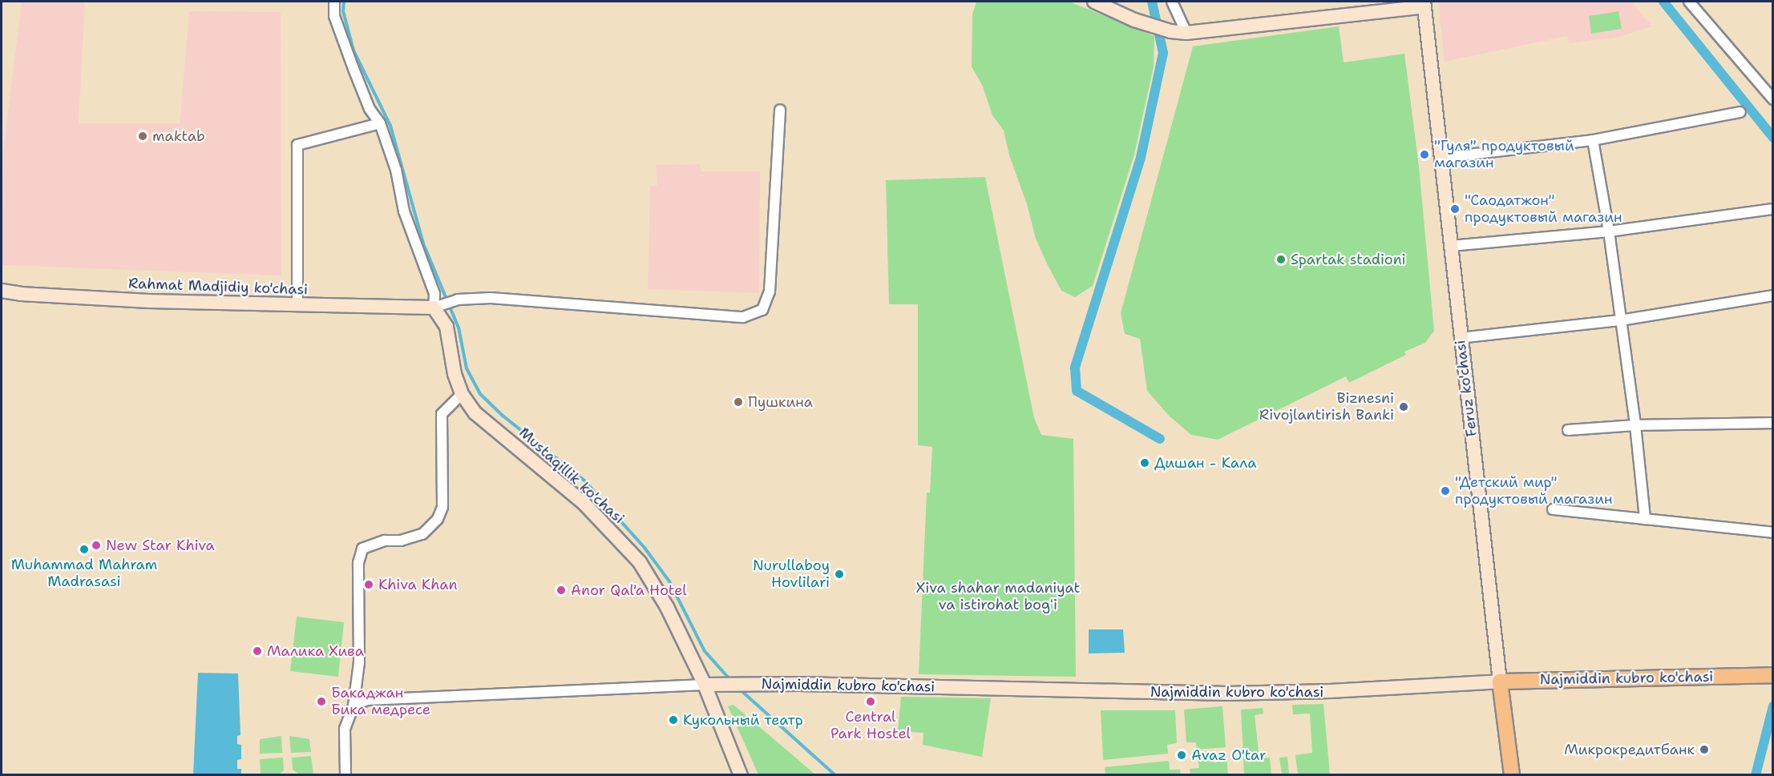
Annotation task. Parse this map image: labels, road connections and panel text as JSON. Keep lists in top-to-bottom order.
{
  "streets": {
    "main road": [
      "Rahmat Madjidiy ko'chasi",
      "Feruz ko'chasi",
      "Mustaqillik ko'chasi",
      "Najmiddin kubro ko'chasi"
    ]
  },
  "crossings": [
    ["Rahmat Madjidiy ko'chasi", "Mustaqillik ko'chasi"],
    ["Feruz ko'chasi", "Najmiddin kubro ko'chasi"],
    ["Mustaqillik ko'chasi", "Najmiddin kubro ko'chasi"]
  ],
  "parks": ["Xiva shahar madaniyat va istirohat bogʻi"],
  "places": [
    "maktab",
    "\"Гуля\" продуктовый магазин",
    "\"Саодатжон\" продуктовый магазин",
    "Spartak stadioni",
    "Пушкина",
    "Biznesni Rivojlantirish Banki",
    "Дишан - Кала",
    "\"Детский мир\" продуктовый магазин",
    "New Star Khiva",
    "Muhammad Mahram Madrasasi",
    "Nurullaboy Hovlilari",
    "Khiva Khan",
    "Anor Qal'a Hotel",
    "Малика Хива",
    "Бакаджан Бика медресе",
    "Central Park Hostel",
    "Кукольный театр",
    "Микрокредитбанк",
    "Avaz O'tar"
  ]
}
